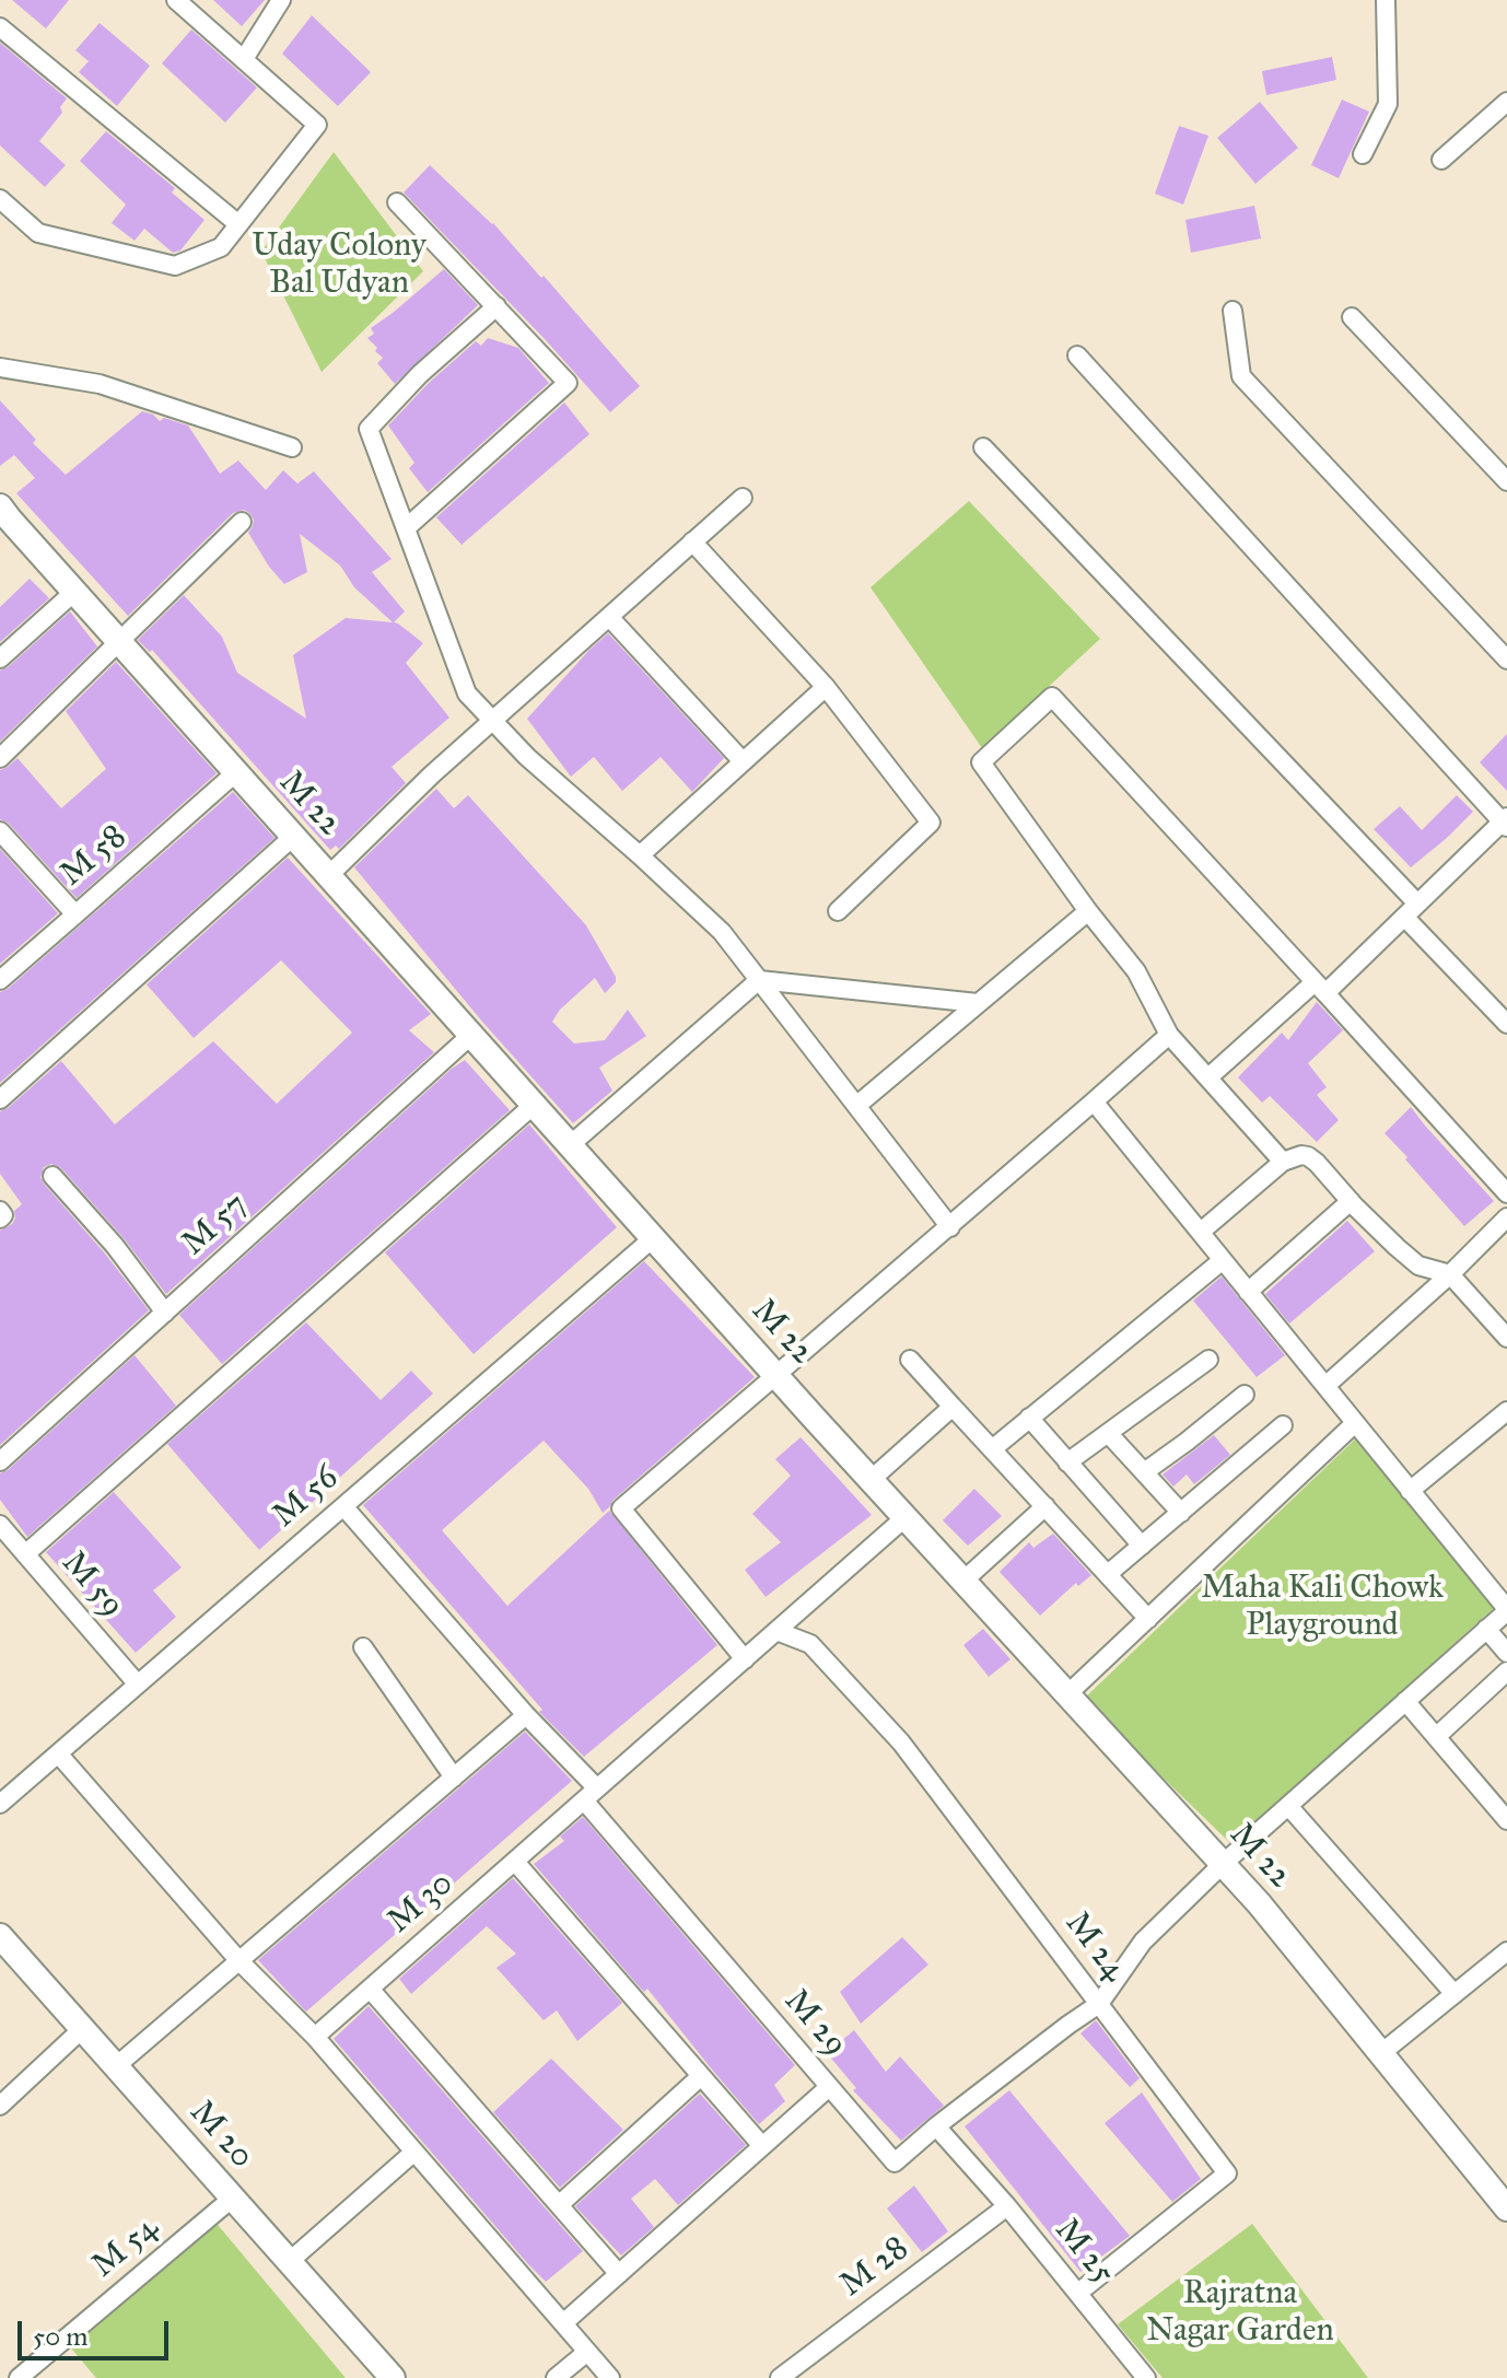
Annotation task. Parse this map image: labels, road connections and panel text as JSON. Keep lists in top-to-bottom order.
{
  "streets": {
    "street": [
      "M 22",
      "M 58",
      "M 57",
      "M 56",
      "M 59",
      "M 30",
      "M 24",
      "M 29",
      "M 20",
      "M 54",
      "M 25",
      "M 28"
    ]
  },
  "crossings": [
    ["M 22", "M 58"],
    ["M 22", "M 57"],
    ["M 22", "M 56"],
    ["M 22", "M 30"],
    ["M 56", "M 59"],
    ["M 56", "M 29"],
    ["M 30", "M 24"],
    ["M 30", "M 29"],
    ["M 24", "M 25"],
    ["M 20", "M 54"],
    ["M 25", "M 28"]
  ],
  "parks": ["Uday Colony Bal Udyan", "Maha Kali Chowk Playground", "Rajratna Nagar Garden"],
  "scale_bar": "50 m"
}
